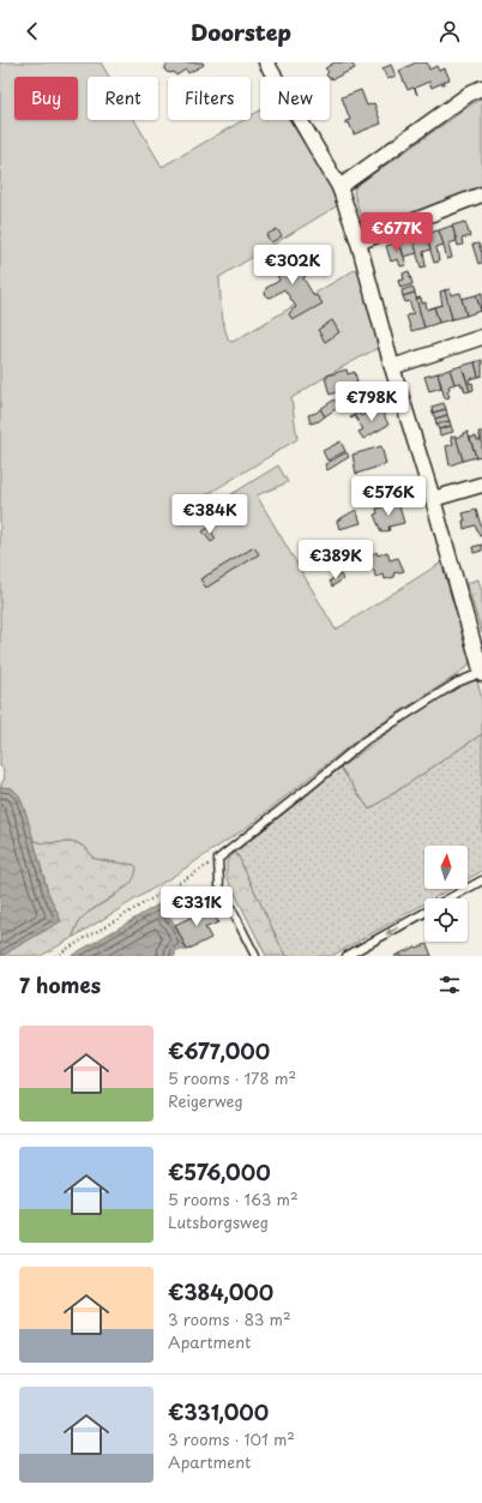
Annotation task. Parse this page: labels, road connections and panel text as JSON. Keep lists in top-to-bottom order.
{
  "north": "top",
  "page": {
    "header": "Doorstep",
    "chip": [
      "Buy",
      "Rent",
      "Filters",
      "New"
    ],
    "price": [
      "€677K",
      "€302K",
      "€798K",
      "€576K",
      "€384K",
      "€389K",
      "€331K"
    ],
    "heading": "7 homes",
    "list": [
      {
        "name": "€677,000",
        "note": "5 rooms · 178 m² · Reigerweg"
      },
      {
        "name": "€576,000",
        "note": "5 rooms · 163 m² · Lutsborgsweg"
      },
      {
        "name": "€384,000",
        "note": "3 rooms · 83 m² · Apartment"
      },
      {
        "name": "€331,000",
        "note": "3 rooms · 101 m² · Apartment"
      }
    ]
  }
}
